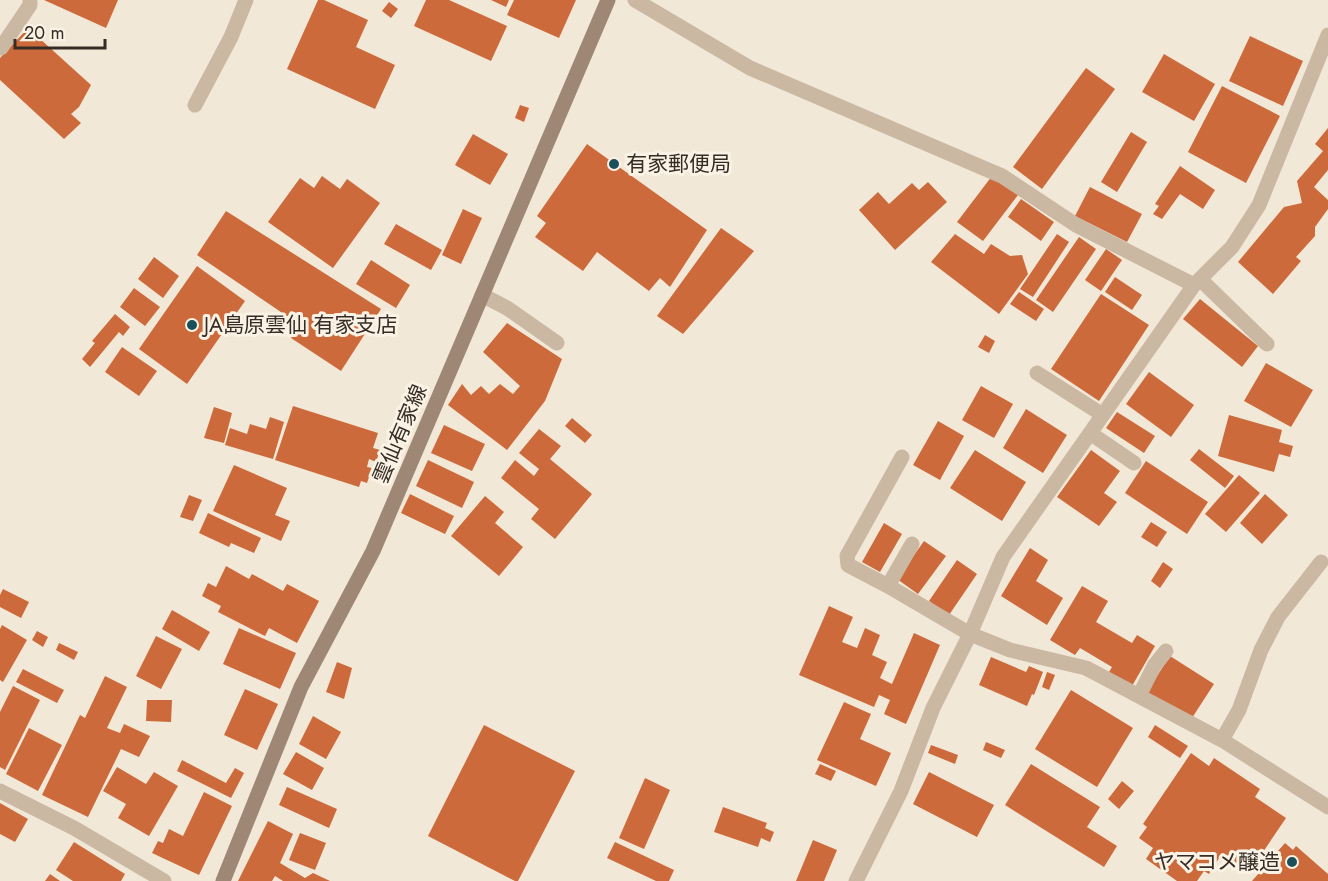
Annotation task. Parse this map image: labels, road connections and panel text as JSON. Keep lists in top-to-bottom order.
{
  "streets": {
    "main road": ["雲仙有家線"]
  },
  "places": ["有家郵便局", "JA島原雲仙 有家支店", "ヤマコメ醸造"],
  "scale_bar": "20 m"
}
